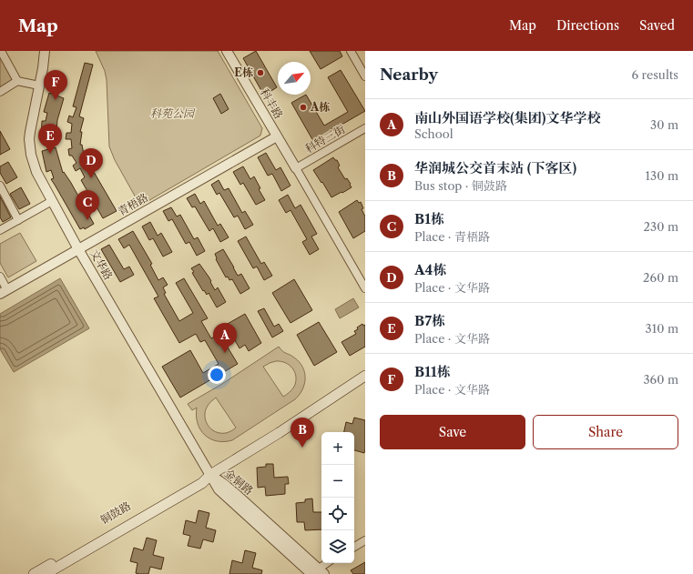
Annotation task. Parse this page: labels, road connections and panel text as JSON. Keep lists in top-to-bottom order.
{
  "streets": {
    "main road": ["铜鼓路"],
    "street": [
      "科丰路",
      "科特三街",
      "青梧路",
      "文华路",
      "金铜路"
    ]
  },
  "crossings": [
    ["科丰路", "科特三街"],
    ["科丰路", "青梧路"],
    ["青梧路", "文华路"],
    ["文华路", "金铜路"],
    ["文华路", "铜鼓路"],
    ["金铜路", "铜鼓路"]
  ],
  "parks": ["科苑公园"],
  "places": ["E栋", "A栋"],
  "north": "top right",
  "page": {
    "header": "Map",
    "nav": ["Map", "Directions", "Saved"],
    "heading": ["Nearby", "6 results"],
    "pins": [
      "F",
      "E",
      "D",
      "C",
      "A",
      "B"
    ],
    "list": [
      {
        "mark": "A",
        "name": "南山外国语学校(集团)文华学校",
        "note": "School",
        "value": "30 m"
      },
      {
        "mark": "B",
        "name": "华润城公交首末站 (下客区)",
        "note": "Bus stop · 铜鼓路",
        "value": "130 m"
      },
      {
        "mark": "C",
        "name": "B1栋",
        "note": "Place · 青梧路",
        "value": "230 m"
      },
      {
        "mark": "D",
        "name": "A4栋",
        "note": "Place · 文华路",
        "value": "260 m"
      },
      {
        "mark": "E",
        "name": "B7栋",
        "note": "Place · 文华路",
        "value": "310 m"
      },
      {
        "mark": "F",
        "name": "B11栋",
        "note": "Place · 文华路",
        "value": "360 m"
      }
    ],
    "buttons": ["Save", "Share"],
    "map_buttons": ["+", "−"]
  }
}
